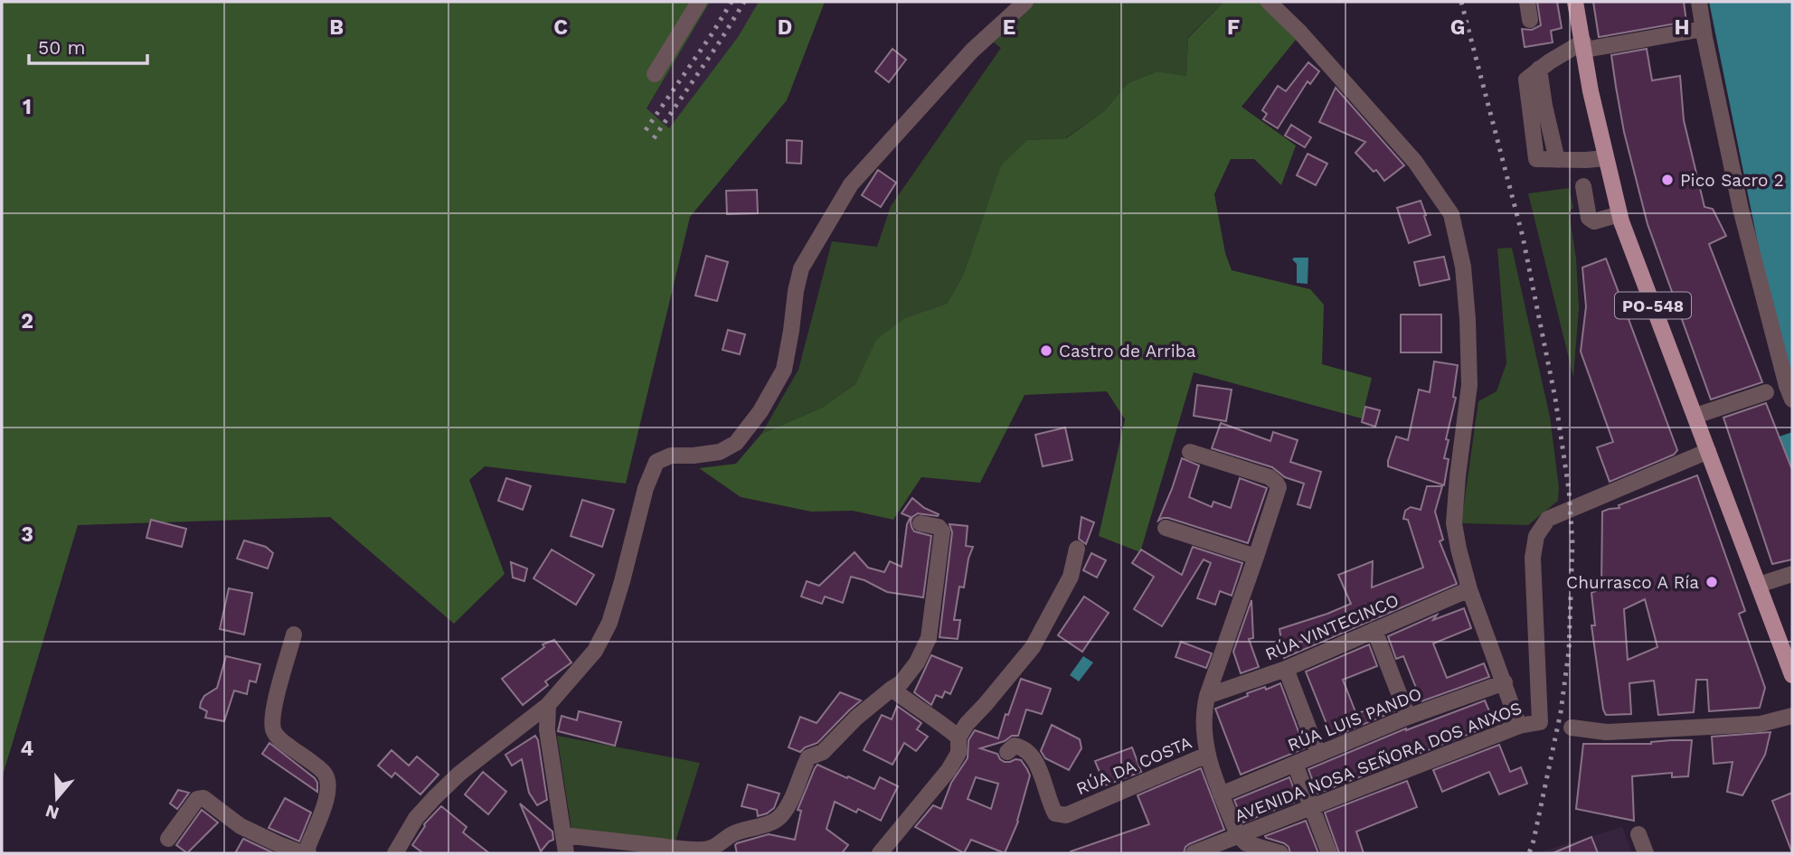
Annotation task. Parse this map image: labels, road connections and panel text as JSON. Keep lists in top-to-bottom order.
{
  "streets": {
    "main road": ["PO-548"],
    "street": [
      "RÚA VINTECINCO",
      "RÚA LUIS PANDO",
      "AVENIDA NOSA SEÑORA DOS ANXOS",
      "RÚA DA COSTA"
    ]
  },
  "crossings": [
    ["PO-548", "AVENIDA NOSA SEÑORA DOS ANXOS"]
  ],
  "places": ["Pico Sacro 2", "Castro de Arriba", "Churrasco A Ría"],
  "scale_bar": "50 m",
  "north": "bottom",
  "grid": {
    "columns": [
      "B",
      "C",
      "D",
      "E",
      "F",
      "G",
      "H"
    ],
    "rows": [
      "1",
      "2",
      "3",
      "4"
    ]
  }
}
